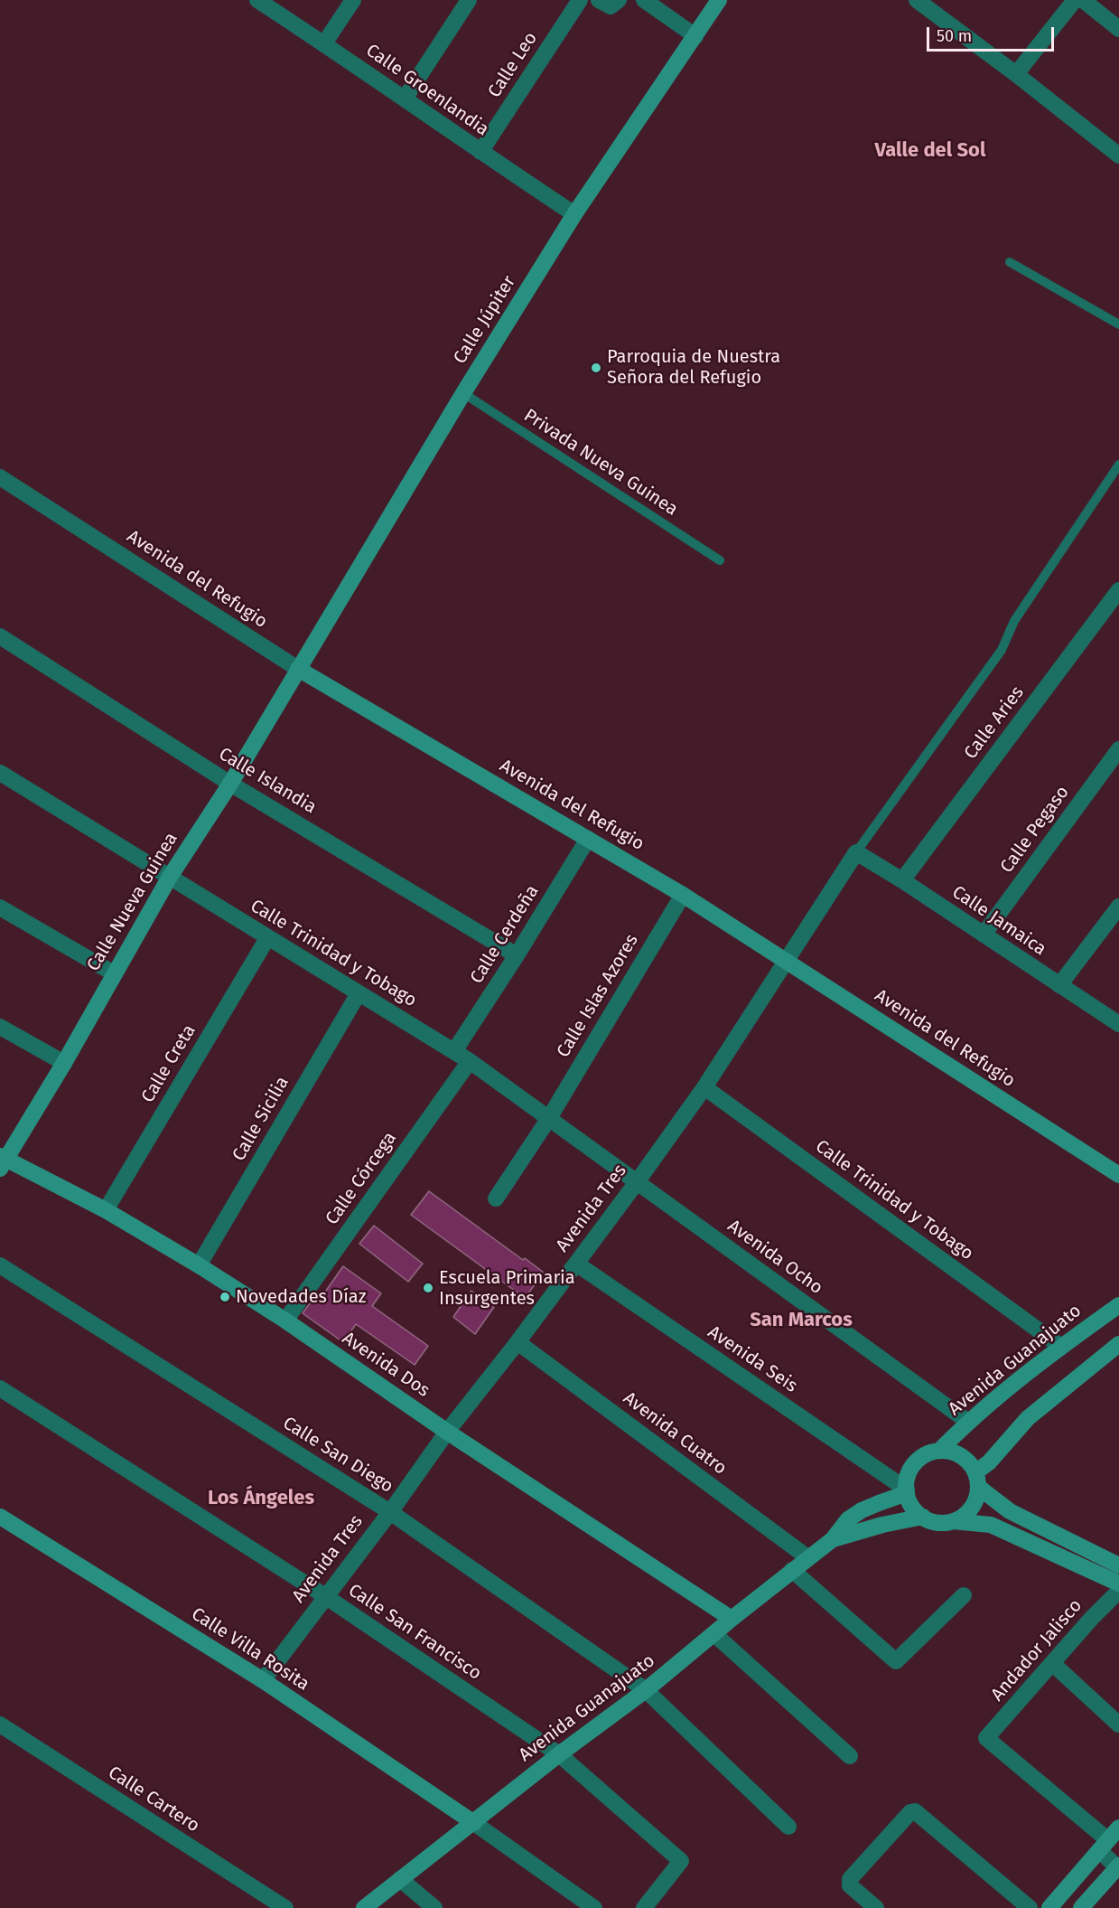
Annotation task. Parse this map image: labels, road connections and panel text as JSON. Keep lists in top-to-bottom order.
{
  "streets": {
    "street": [
      "Calle Leo",
      "Calle Groenlandia",
      "Calle Júpiter",
      "Avenida del Refugio",
      "Calle Aries",
      "Calle Islandia",
      "Calle Pegaso",
      "Calle Nueva Guinea",
      "Calle Jamaica",
      "Calle Cerdeña",
      "Calle Trinidad y Tobago",
      "Calle Islas Azores",
      "Calle Creta",
      "Calle Sicilia",
      "Calle Córcega",
      "Avenida Tres",
      "Avenida Ocho",
      "Avenida Seis",
      "Avenida Guanajuato",
      "Avenida Dos",
      "Avenida Cuatro",
      "Calle San Diego",
      "Calle San Francisco",
      "Calle Villa Rosita",
      "Andador Jalisco",
      "Calle Cartero"
    ],
    "lane": ["Privada Nueva Guinea"]
  },
  "crossings": [
    ["Calle Leo", "Calle Groenlandia"],
    ["Calle Groenlandia", "Calle Júpiter"],
    ["Calle Júpiter", "Privada Nueva Guinea"],
    ["Calle Júpiter", "Avenida del Refugio"],
    ["Calle Júpiter", "Calle Nueva Guinea"],
    ["Avenida del Refugio", "Calle Nueva Guinea"],
    ["Avenida del Refugio", "Calle Cerdeña"],
    ["Avenida del Refugio", "Calle Islas Azores"],
    ["Avenida del Refugio", "Avenida Tres"],
    ["Calle Aries", "Calle Jamaica"],
    ["Calle Islandia", "Calle Nueva Guinea"],
    ["Calle Islandia", "Calle Cerdeña"],
    ["Calle Pegaso", "Calle Jamaica"],
    ["Calle Nueva Guinea", "Calle Trinidad y Tobago"],
    ["Calle Nueva Guinea", "Avenida Dos"],
    ["Calle Jamaica", "Avenida Tres"],
    ["Calle Cerdeña", "Calle Trinidad y Tobago"],
    ["Calle Trinidad y Tobago", "Calle Islas Azores"],
    ["Calle Trinidad y Tobago", "Calle Creta"],
    ["Calle Trinidad y Tobago", "Calle Sicilia"],
    ["Calle Trinidad y Tobago", "Calle Córcega"],
    ["Calle Trinidad y Tobago", "Avenida Tres"],
    ["Calle Trinidad y Tobago", "Avenida Ocho"],
    ["Calle Trinidad y Tobago", "Avenida Guanajuato"],
    ["Calle Creta", "Avenida Dos"],
    ["Calle Sicilia", "Avenida Dos"],
    ["Calle Córcega", "Avenida Dos"],
    ["Avenida Tres", "Avenida Ocho"],
    ["Avenida Tres", "Avenida Seis"],
    ["Avenida Tres", "Avenida Dos"],
    ["Avenida Tres", "Avenida Cuatro"],
    ["Avenida Tres", "Calle San Diego"],
    ["Avenida Tres", "Calle San Francisco"],
    ["Avenida Tres", "Calle Villa Rosita"],
    ["Avenida Ocho", "Avenida Guanajuato"],
    ["Avenida Seis", "Avenida Guanajuato"],
    ["Avenida Guanajuato", "Avenida Dos"],
    ["Avenida Guanajuato", "Avenida Cuatro"],
    ["Avenida Guanajuato", "Calle San Diego"],
    ["Avenida Guanajuato", "Calle San Francisco"],
    ["Avenida Guanajuato", "Calle Villa Rosita"]
  ],
  "districts": ["Valle del Sol", "San Marcos", "Los Ángeles"],
  "places": ["Parroquia de Nuestra Señora del Refugio", "Escuela Primaria Insurgentes", "Novedades Díaz"],
  "scale_bar": "50 m"
}
